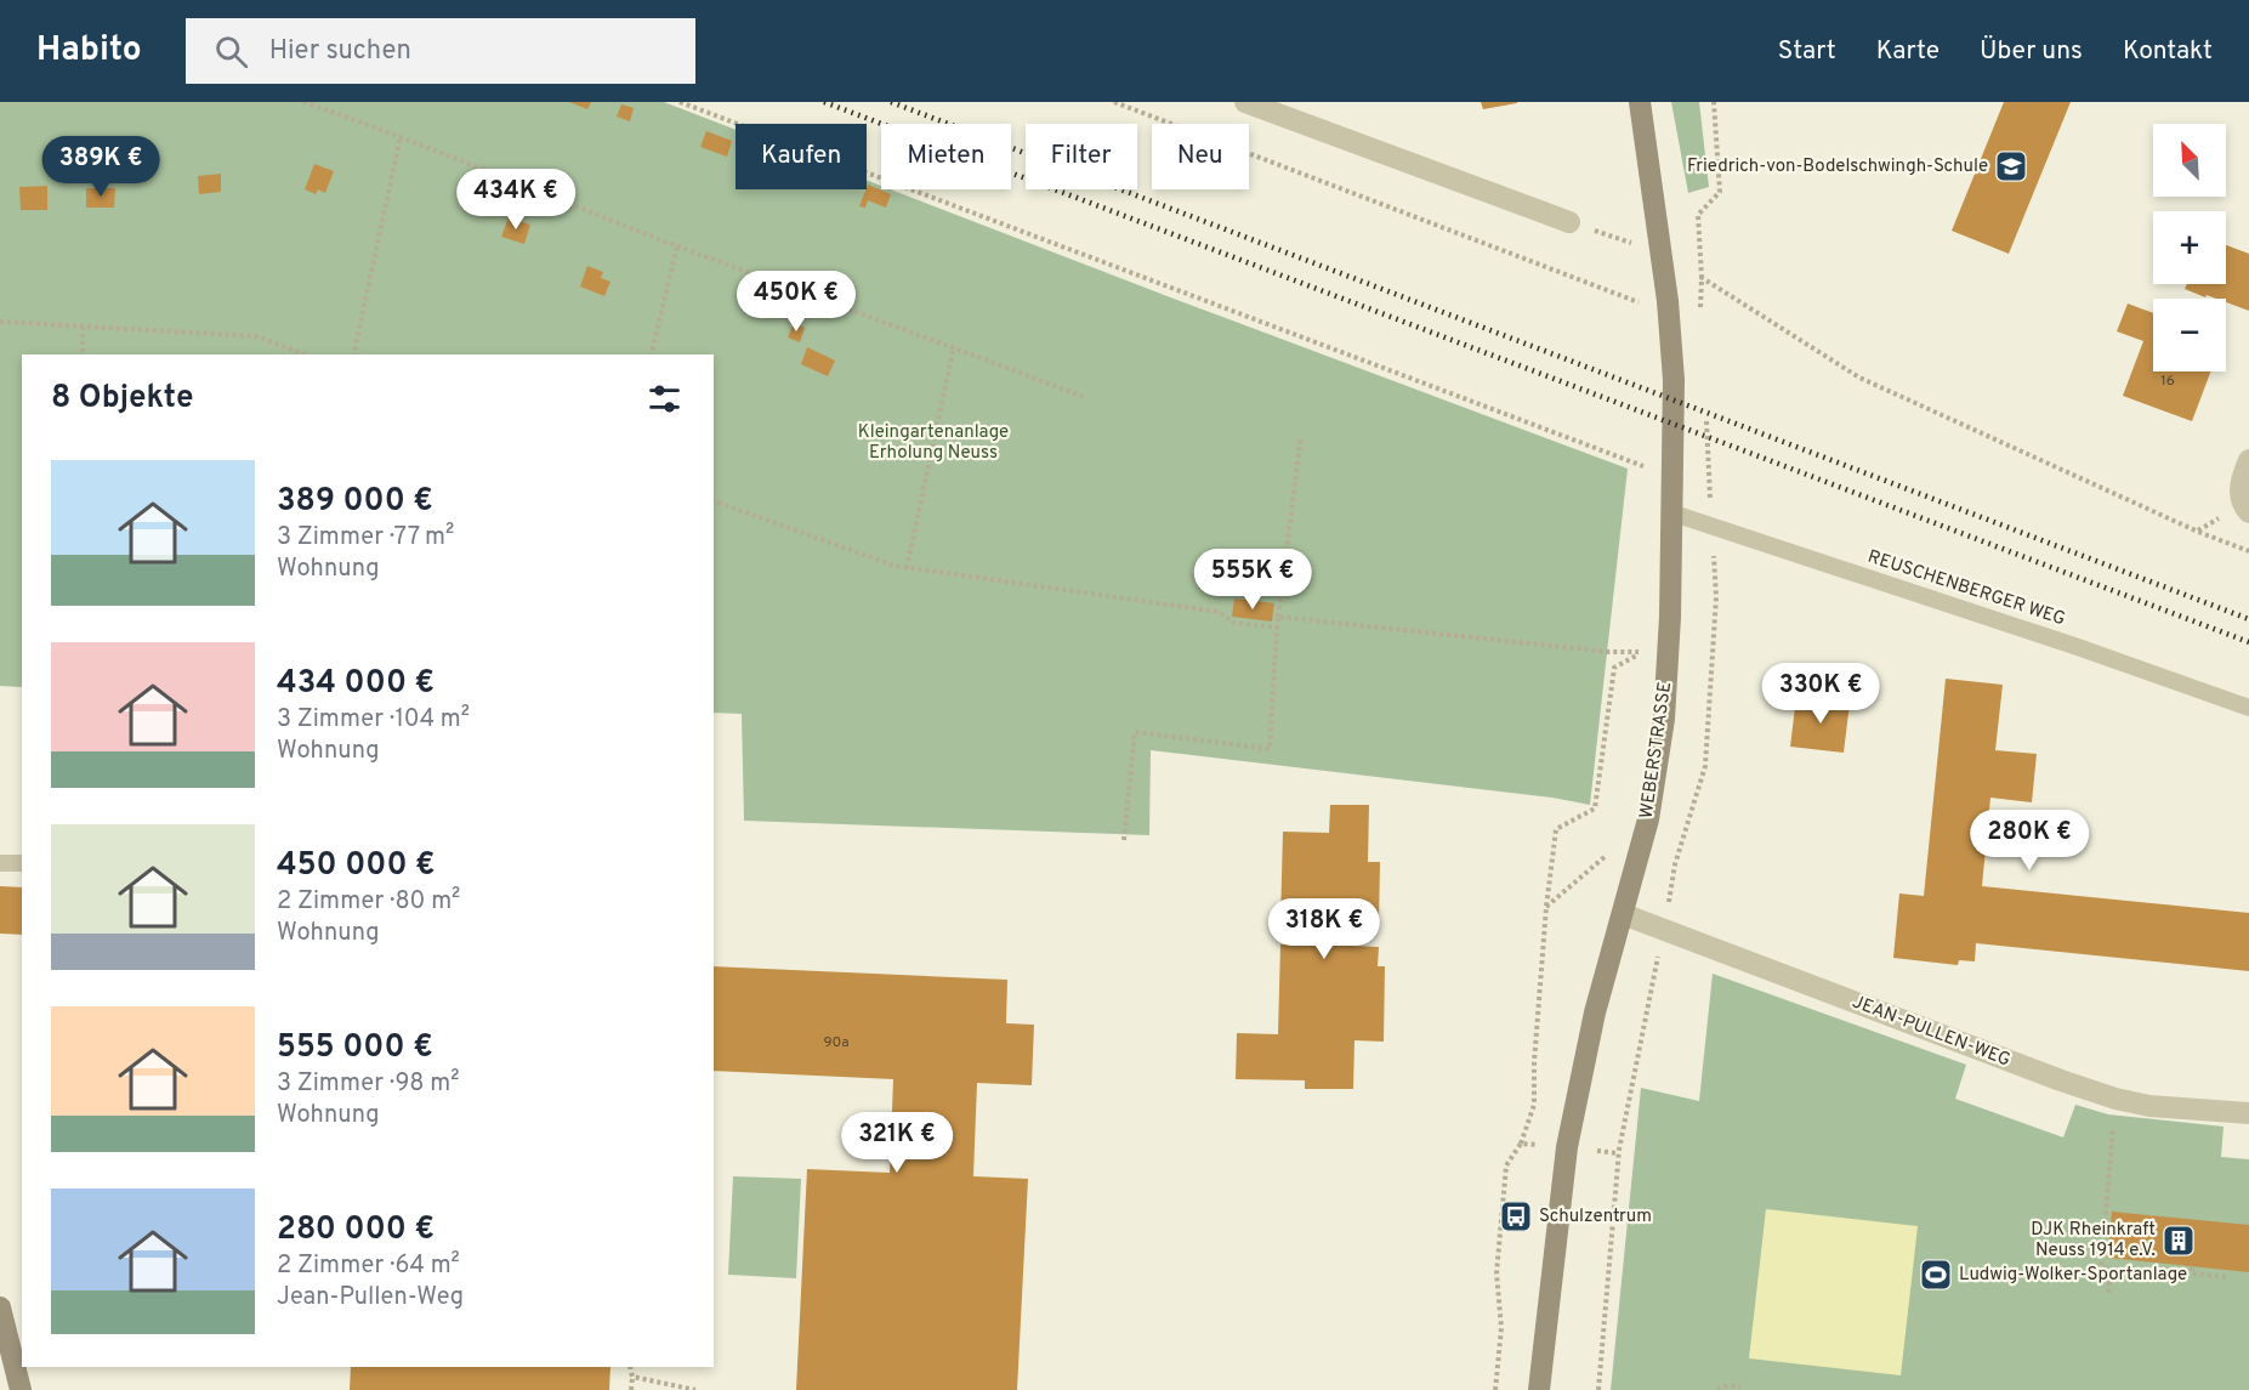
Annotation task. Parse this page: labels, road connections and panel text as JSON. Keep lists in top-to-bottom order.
{
  "streets": {
    "main road": ["WEBERSTRASSE"],
    "street": ["JEAN-PULLEN-WEG"],
    "lane": ["REUSCHENBERGER WEG"]
  },
  "crossings": [
    ["REUSCHENBERGER WEG", "WEBERSTRASSE"],
    ["WEBERSTRASSE", "JEAN-PULLEN-WEG"]
  ],
  "parks": ["Kleingartenanlage Erholung Neuss"],
  "places": {
    "school or university": ["Friedrich-von-Bodelschwingh-Schule"],
    "bus stop": ["Schulzentrum"],
    "building": ["DJK Rheinkraft Neuss 1914 e.V."],
    "sports": ["Ludwig-Wolker-Sportanlage"]
  },
  "house_numbers": ["16", "90a"],
  "north": "top left",
  "page": {
    "header": "Habito",
    "search": "Hier suchen",
    "nav": [
      "Start",
      "Karte",
      "Über uns",
      "Kontakt"
    ],
    "map_buttons": ["+", "−"],
    "chip": [
      "Kaufen",
      "Mieten",
      "Filter",
      "Neu"
    ],
    "price": [
      "389K €",
      "434K €",
      "450K €",
      "555K €",
      "330K €",
      "280K €",
      "318K €",
      "321K €"
    ],
    "heading": "8 Objekte",
    "list": [
      {
        "name": "389 000 €",
        "note": "3 Zimmer · 77 m² · Wohnung"
      },
      {
        "name": "434 000 €",
        "note": "3 Zimmer · 104 m² · Wohnung"
      },
      {
        "name": "450 000 €",
        "note": "2 Zimmer · 80 m² · Wohnung"
      },
      {
        "name": "555 000 €",
        "note": "3 Zimmer · 98 m² · Wohnung"
      },
      {
        "name": "280 000 €",
        "note": "2 Zimmer · 64 m² · Jean-Pullen-Weg"
      }
    ]
  }
}
